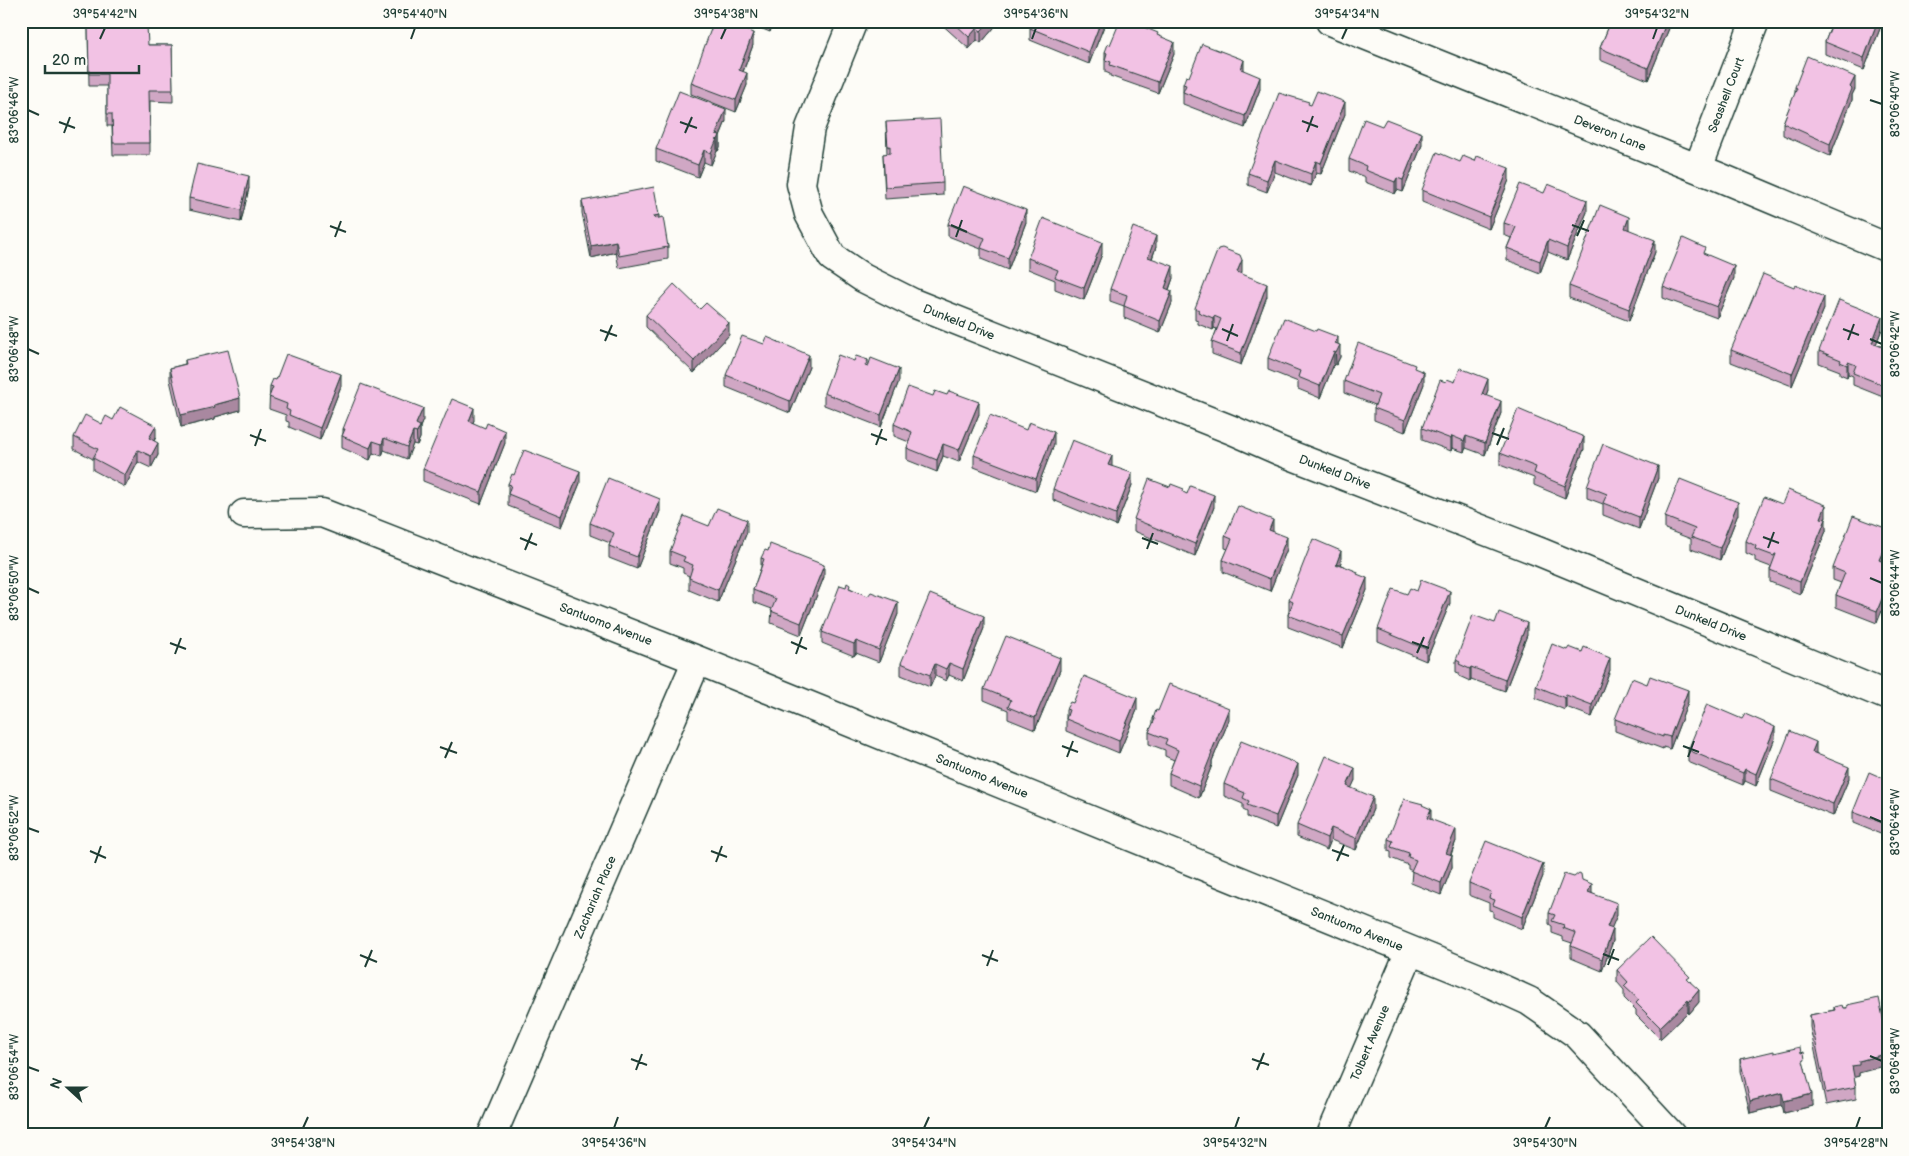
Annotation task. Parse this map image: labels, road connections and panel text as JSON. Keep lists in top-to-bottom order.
{
  "streets": {
    "street": [
      "Seashell Court",
      "Deveron Lane",
      "Dunkeld Drive",
      "Santuomo Avenue",
      "Zachariah Place",
      "Tolbert Avenue"
    ]
  },
  "crossings": [
    ["Seashell Court", "Deveron Lane"],
    ["Santuomo Avenue", "Zachariah Place"],
    ["Santuomo Avenue", "Tolbert Avenue"]
  ],
  "scale_bar": "20 m",
  "north": "left",
  "coordinates": [
    "39°54'42\"N",
    "39°54'40\"N",
    "39°54'38\"N",
    "39°54'36\"N",
    "39°54'34\"N",
    "39°54'32\"N",
    "83°06'40\"W",
    "83°06'46\"W",
    "83°06'42\"W",
    "83°06'48\"W",
    "83°06'44\"W",
    "83°06'50\"W",
    "83°06'52\"W",
    "83°06'54\"W",
    "39°54'30\"N",
    "39°54'28\"N"
  ]
}
